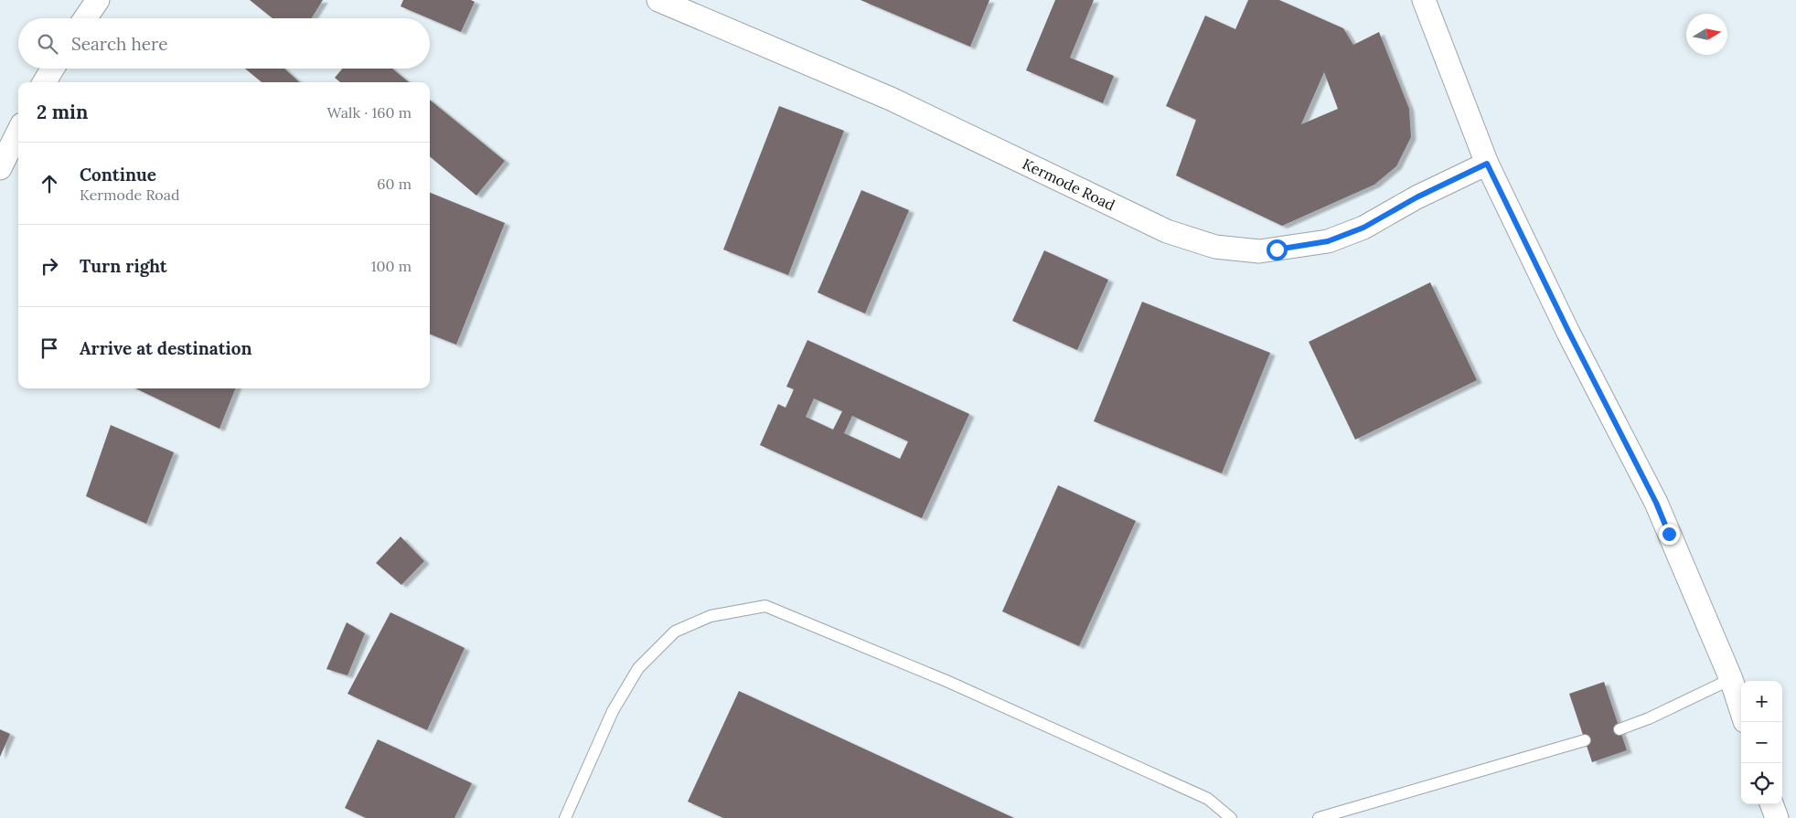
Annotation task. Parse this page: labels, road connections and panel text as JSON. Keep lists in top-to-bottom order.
{
  "streets": {
    "street": ["Kermode Road"]
  },
  "north": "right",
  "page": {
    "search": "Search here",
    "heading": ["2 min", "Walk · 160 m"],
    "list": [
      ["Continue", "Kermode Road", "60 m"],
      ["Turn right", "100 m"],
      "Arrive at destination"
    ],
    "map_buttons": ["+", "−"]
  }
}
